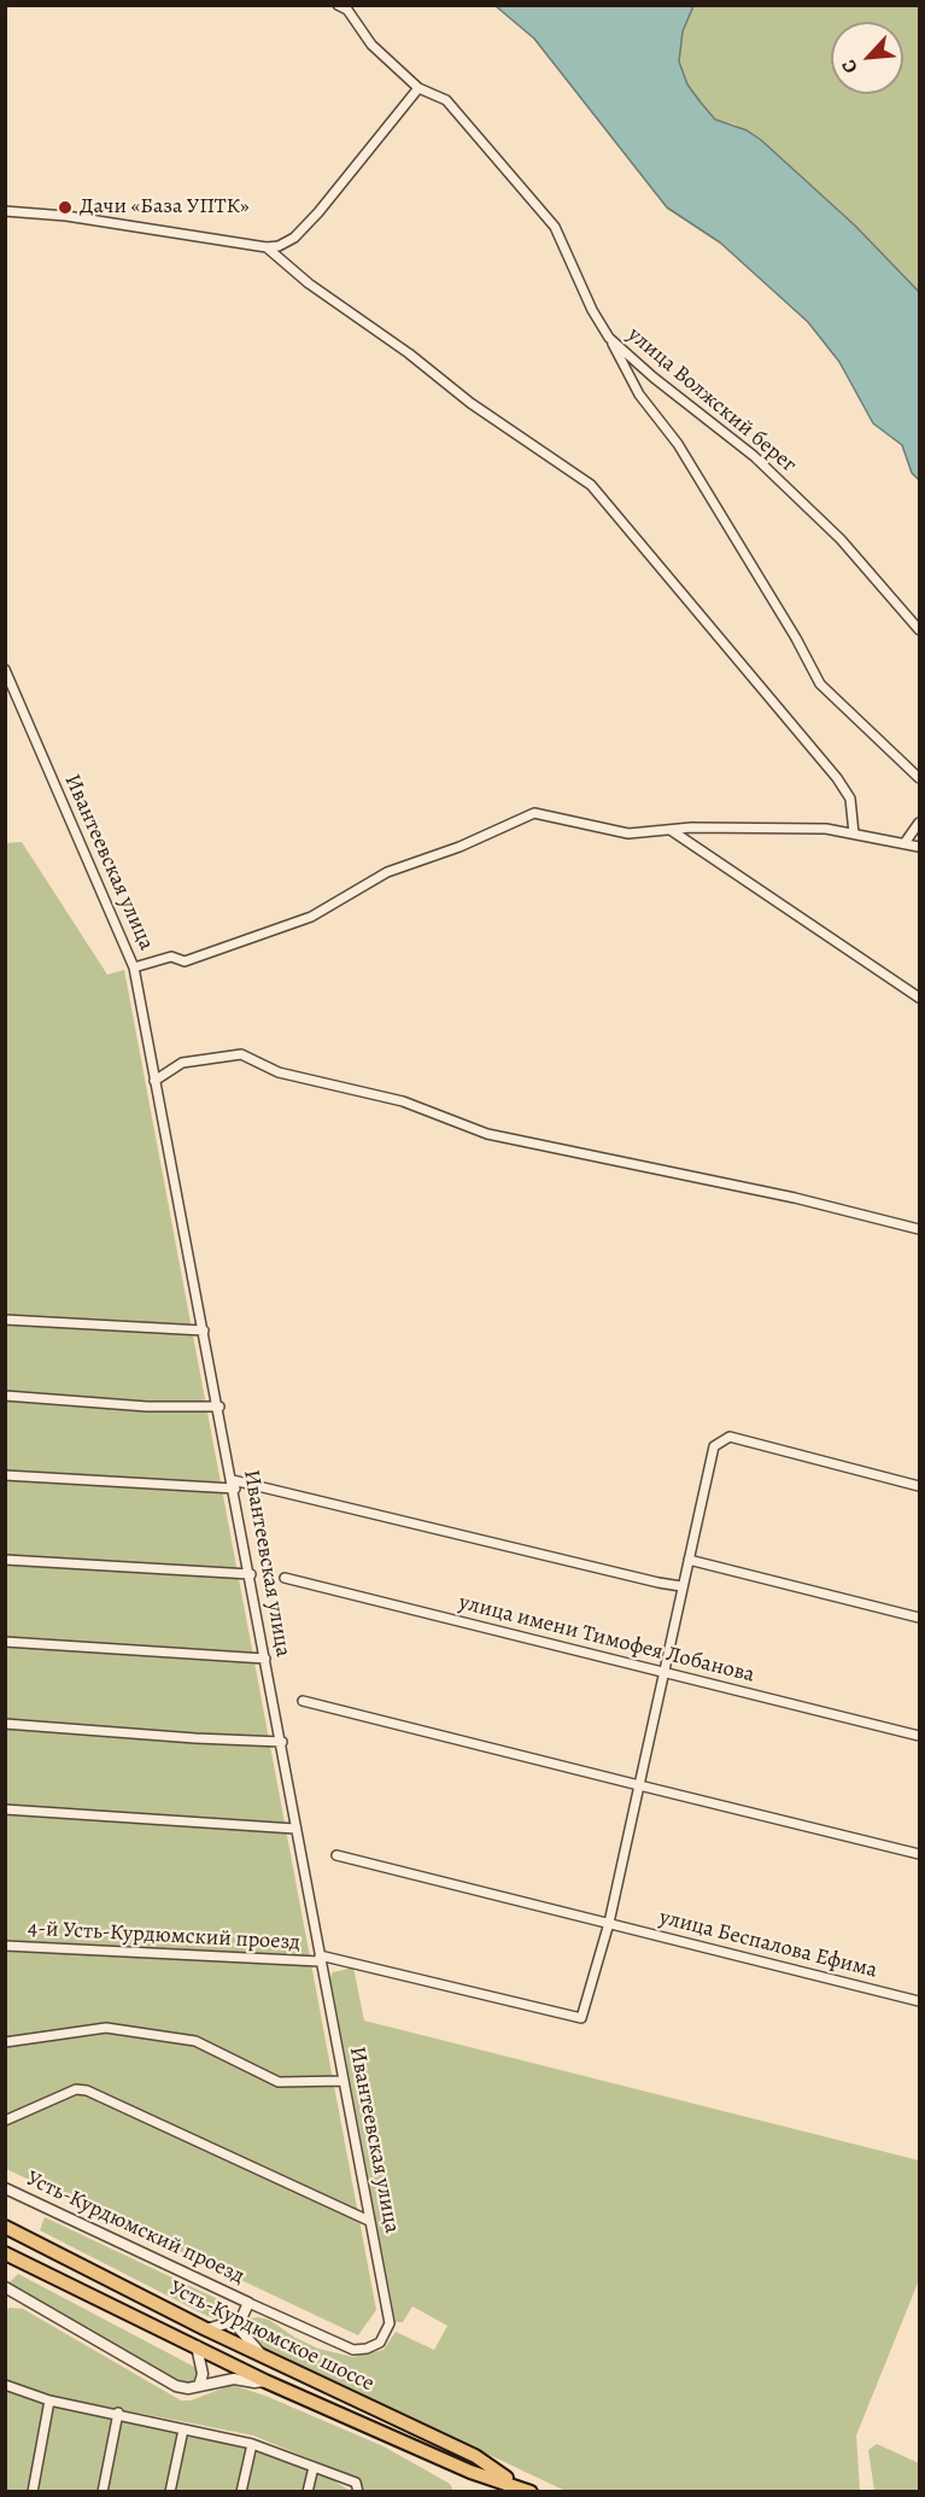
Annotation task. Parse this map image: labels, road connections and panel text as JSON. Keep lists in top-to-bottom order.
{
  "streets": {
    "main road": ["Усть-Курдюмское шоссе"],
    "street": [
      "улица Волжский берег",
      "Ивантеевская улица",
      "улица имени Тимофея Лобанова",
      "4-й Усть-Курдюмский проезд",
      "улица Беспалова Ефима",
      "Усть-Курдюмский проезд"
    ]
  },
  "crossings": [
    ["Ивантеевская улица", "4-й Усть-Курдюмский проезд"],
    ["Ивантеевская улица", "Усть-Курдюмский проезд"],
    ["4-й Усть-Курдюмский проезд", "улица Беспалова Ефима"]
  ],
  "places": ["Дачи «База УПТК»"],
  "north": "bottom left"
}
